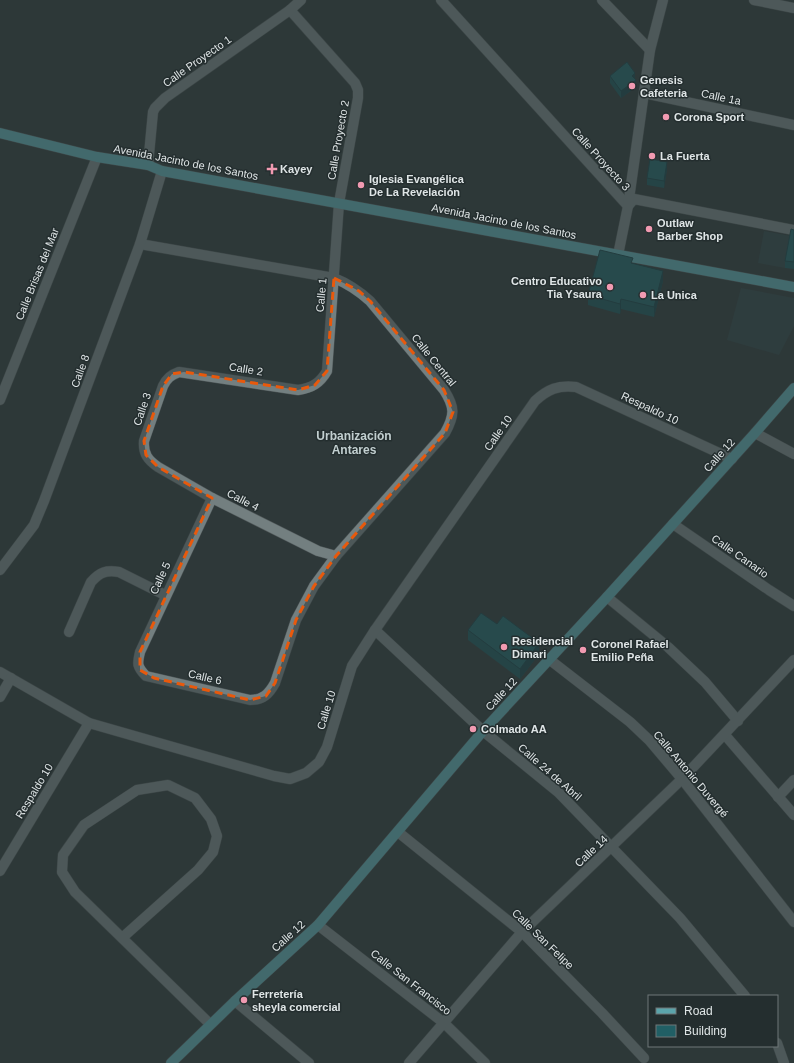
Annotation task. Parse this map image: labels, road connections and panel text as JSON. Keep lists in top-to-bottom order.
{
  "streets": {
    "main road": ["Avenida Jacinto de los Santos", "Calle 12"],
    "street": [
      "Calle Proyecto 1",
      "Calle 1a",
      "Calle Proyecto 2",
      "Calle Proyecto 3",
      "Calle Brisas del Mar",
      "Calle 1",
      "Calle Central",
      "Calle 2",
      "Calle 8",
      "Respaldo 10",
      "Calle 3",
      "Calle 10",
      "Calle 4",
      "Calle Canario",
      "Calle 5",
      "Calle 6",
      "Calle 24 de Abril",
      "Calle Antonio Duvergé",
      "Calle 14",
      "Calle San Felipe",
      "Calle San Francisco"
    ]
  },
  "crossings": [
    ["Calle Proyecto 1", "Calle Proyecto 2"],
    ["Calle Proyecto 1", "Avenida Jacinto de los Santos"],
    ["Calle Proyecto 2", "Avenida Jacinto de los Santos"],
    ["Calle Proyecto 2", "Calle 1"],
    ["Avenida Jacinto de los Santos", "Calle Brisas del Mar"],
    ["Avenida Jacinto de los Santos", "Calle 1"],
    ["Avenida Jacinto de los Santos", "Calle 8"],
    ["Calle 1", "Calle Central"],
    ["Calle 1", "Calle 2"],
    ["Calle Central", "Calle 8"],
    ["Calle Central", "Calle 4"],
    ["Calle Central", "Calle 6"],
    ["Calle 2", "Calle 3"],
    ["Respaldo 10", "Calle 10"],
    ["Respaldo 10", "Calle 12"],
    ["Calle 3", "Calle 4"],
    ["Calle 10", "Calle 24 de Abril"],
    ["Calle 12", "Calle Canario"],
    ["Calle 12", "Calle 24 de Abril"],
    ["Calle 12", "Calle Antonio Duvergé"],
    ["Calle 12", "Calle San Felipe"],
    ["Calle 12", "Calle San Francisco"],
    ["Calle 4", "Calle 5"],
    ["Calle 5", "Calle 6"],
    ["Calle 24 de Abril", "Calle 14"],
    ["Calle Antonio Duvergé", "Calle 14"],
    ["Calle 14", "Calle San Felipe"],
    ["Calle 14", "Calle San Francisco"]
  ],
  "districts": ["Urbanización Antares"],
  "places": {
    "other": [
      "Genesis Cafeteria",
      "Corona Sport",
      "La Fuerta",
      "Iglesia Evangélica De La Revelación",
      "Outlaw Barber Shop",
      "Centro Educativo Tia Ysaura",
      "La Unica",
      "Residencial Dimari",
      "Coronel Rafael Emilio Peña",
      "Colmado AA",
      "Ferretería sheyla comercial"
    ],
    "health": ["Kayey"]
  },
  "legend": ["Road", "Building"]
}
